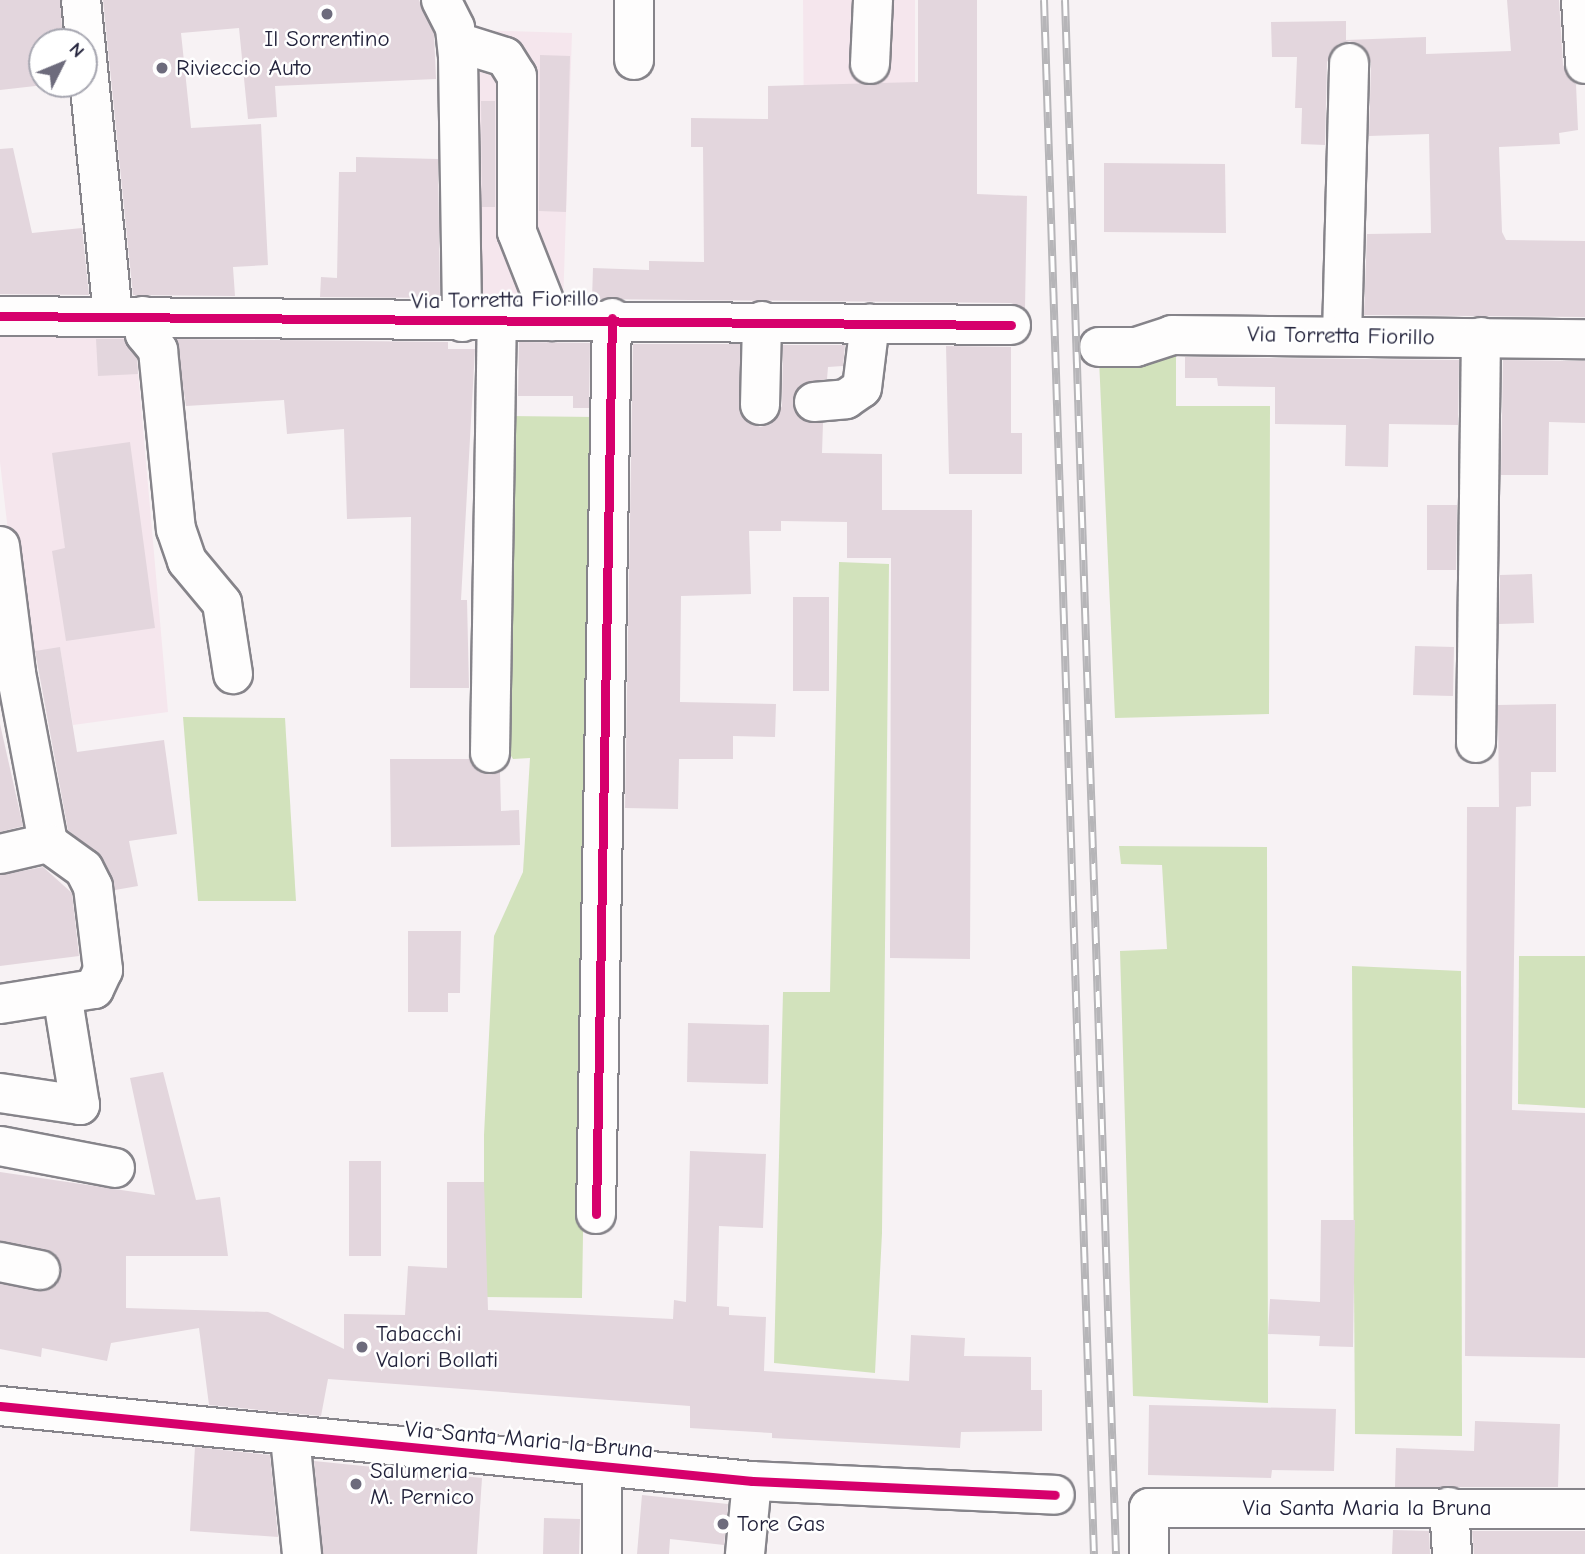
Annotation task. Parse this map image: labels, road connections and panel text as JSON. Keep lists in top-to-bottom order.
{
  "streets": {
    "street": ["Via Torretta Fiorillo", "Via Santa Maria la Bruna"]
  },
  "places": [
    "Il Sorrentino",
    "Rivieccio Auto",
    "Tabacchi Valori Bollati",
    "Salumeria M. Pernico",
    "Tore Gas"
  ],
  "north": "top right"
}
